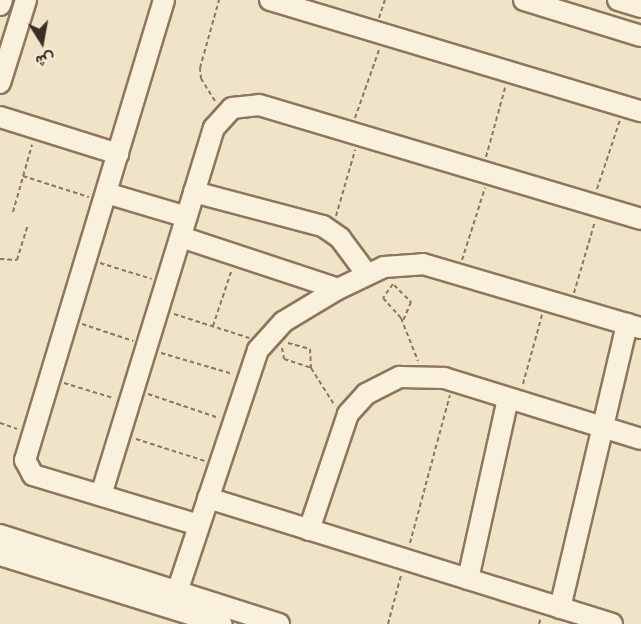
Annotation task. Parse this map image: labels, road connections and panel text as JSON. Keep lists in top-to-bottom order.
{
  "north": "bottom"
}
